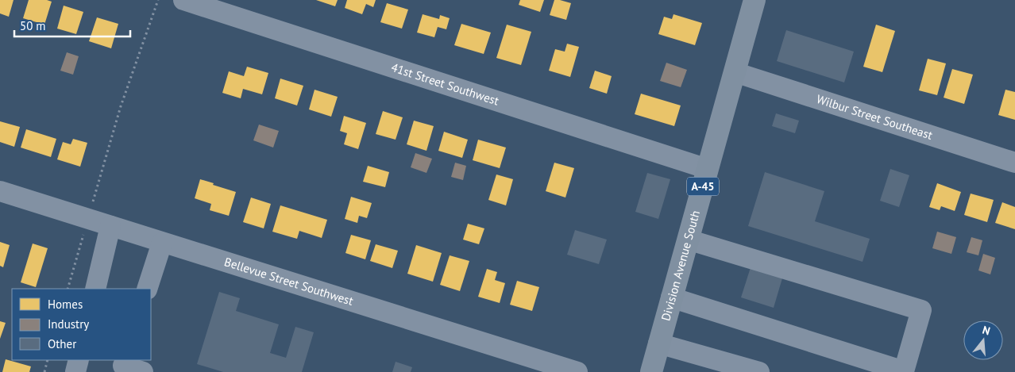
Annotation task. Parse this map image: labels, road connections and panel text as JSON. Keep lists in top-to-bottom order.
{
  "streets": {
    "main road": ["A-45", "Division Avenue South"],
    "street": ["41st Street Southwest", "Wilbur Street Southeast", "Bellevue Street Southwest"]
  },
  "crossings": [
    ["41st Street Southwest", "Division Avenue South"],
    ["Wilbur Street Southeast", "Division Avenue South"]
  ],
  "legend": ["Homes", "Industry", "Other"],
  "scale_bar": "50 m",
  "north": "top"
}
